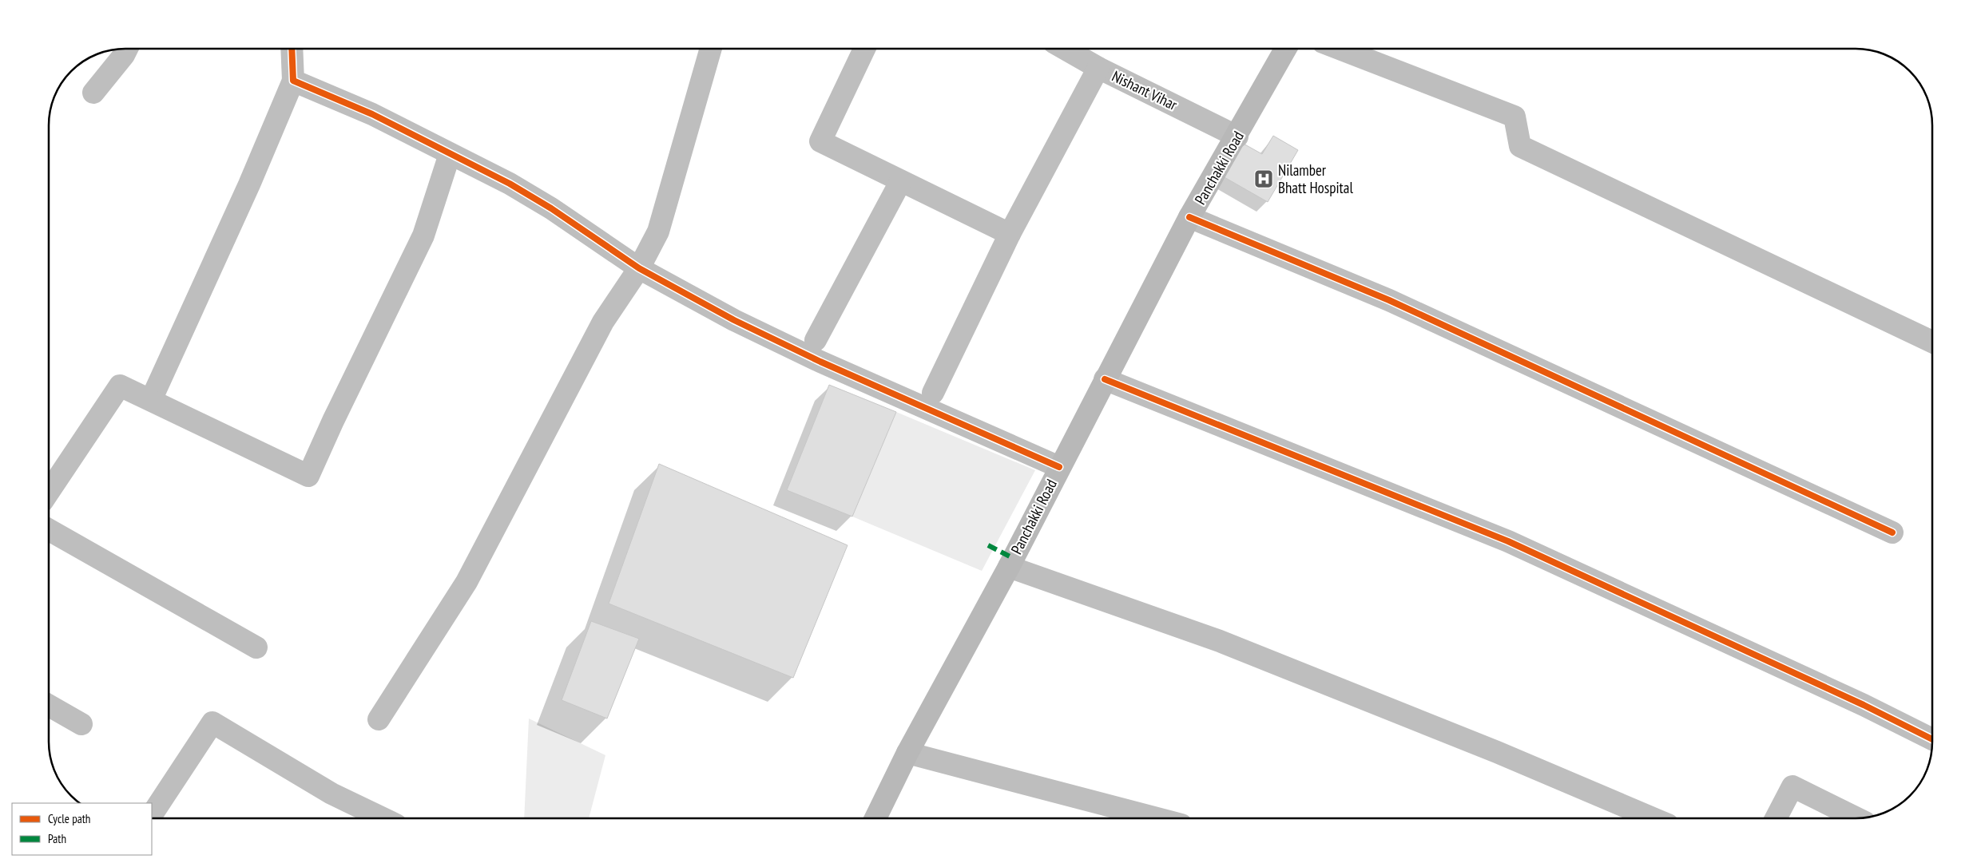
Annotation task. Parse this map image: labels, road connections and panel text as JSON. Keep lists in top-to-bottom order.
{
  "streets": {
    "main road": ["Panchakki Road"],
    "street": ["Nishant Vihar"]
  },
  "crossings": [
    ["Nishant Vihar", "Panchakki Road"]
  ],
  "places": {
    "hospital": ["Nilamber Bhatt Hospital"]
  },
  "legend": ["Cycle path", "Path"]
}
